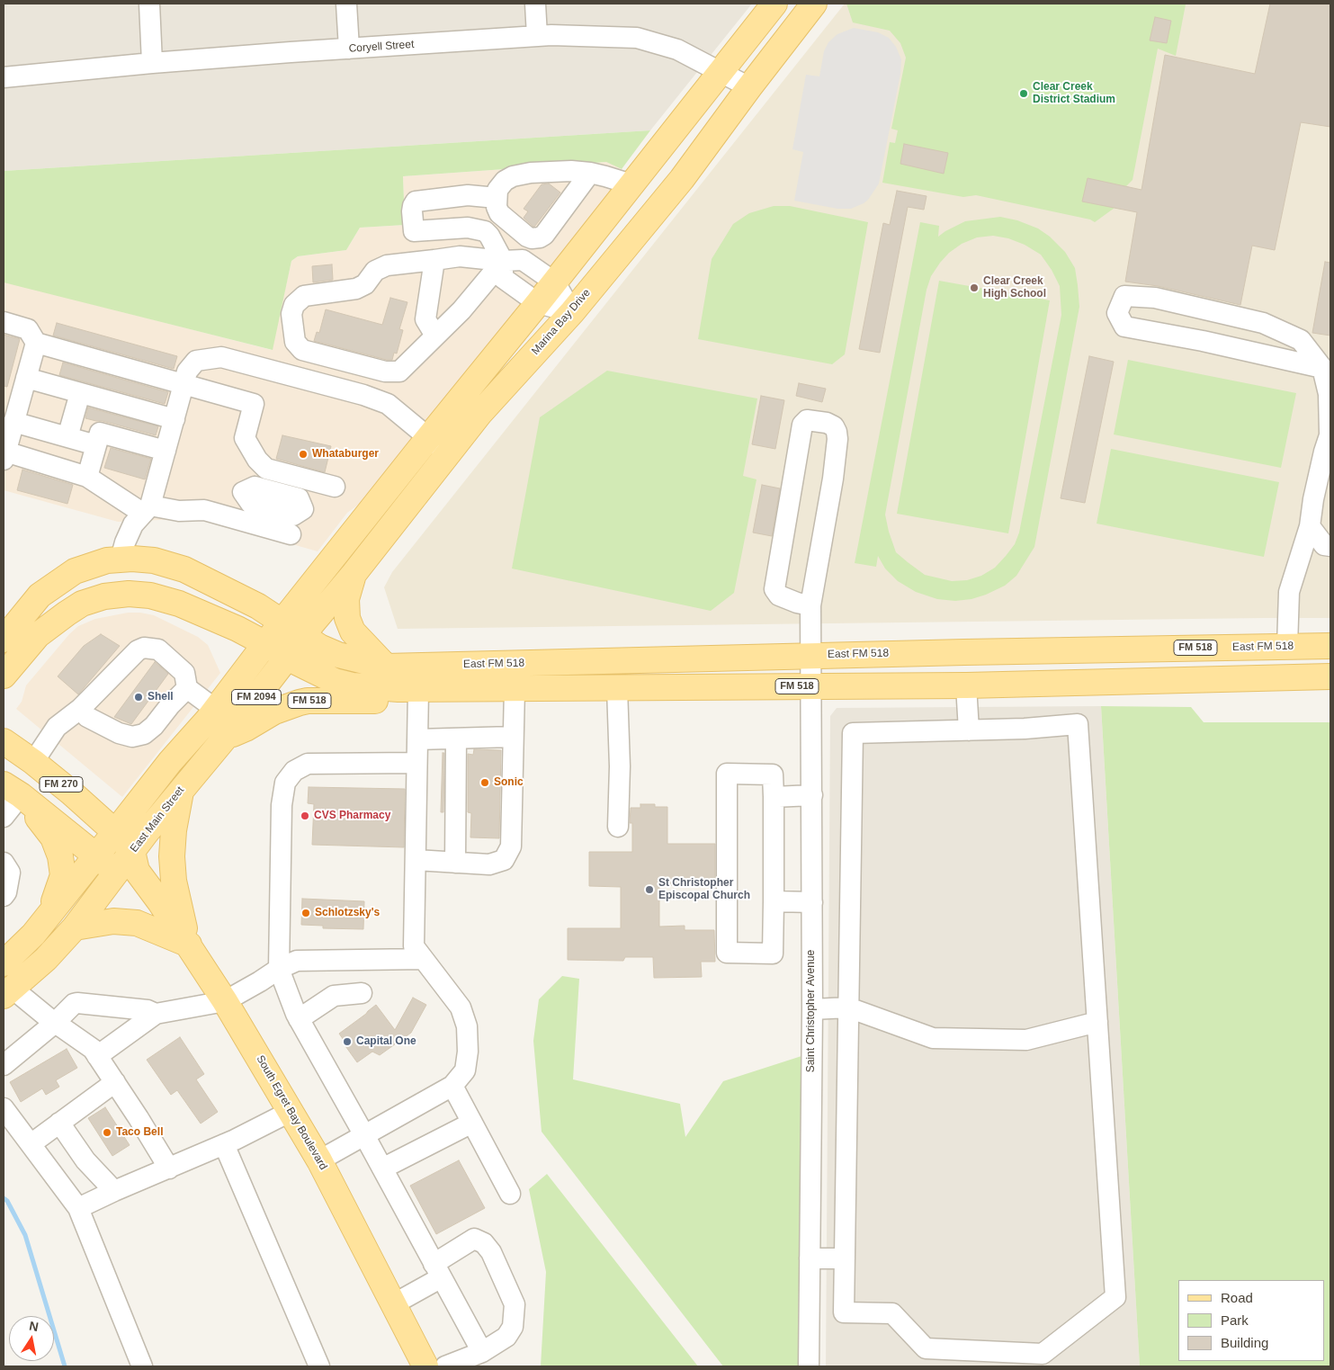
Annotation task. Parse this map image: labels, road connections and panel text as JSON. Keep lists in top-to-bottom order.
{
  "streets": {
    "main road": [
      "Marina Bay Drive",
      "East FM 518",
      "FM 518",
      "FM 2094",
      "FM 270",
      "East Main Street",
      "South Egret Bay Boulevard"
    ],
    "street": ["Coryell Street", "Saint Christopher Avenue"]
  },
  "crossings": [
    ["Coryell Street", "Marina Bay Drive"],
    ["Marina Bay Drive", "FM 518"],
    ["Marina Bay Drive", "East Main Street"],
    ["East FM 518", "FM 518"],
    ["East FM 518", "Saint Christopher Avenue"],
    ["FM 518", "East Main Street"],
    ["FM 518", "Saint Christopher Avenue"],
    ["FM 270", "East Main Street"],
    ["FM 270", "South Egret Bay Boulevard"],
    ["East Main Street", "South Egret Bay Boulevard"]
  ],
  "places": [
    "Clear Creek District Stadium",
    "Clear Creek High School",
    "Whataburger",
    "Shell",
    "Sonic",
    "CVS Pharmacy",
    "St Christopher Episcopal Church",
    "Schlotzsky's",
    "Capital One",
    "Taco Bell"
  ],
  "legend": ["Road", "Park", "Building"],
  "north": "top"
}
